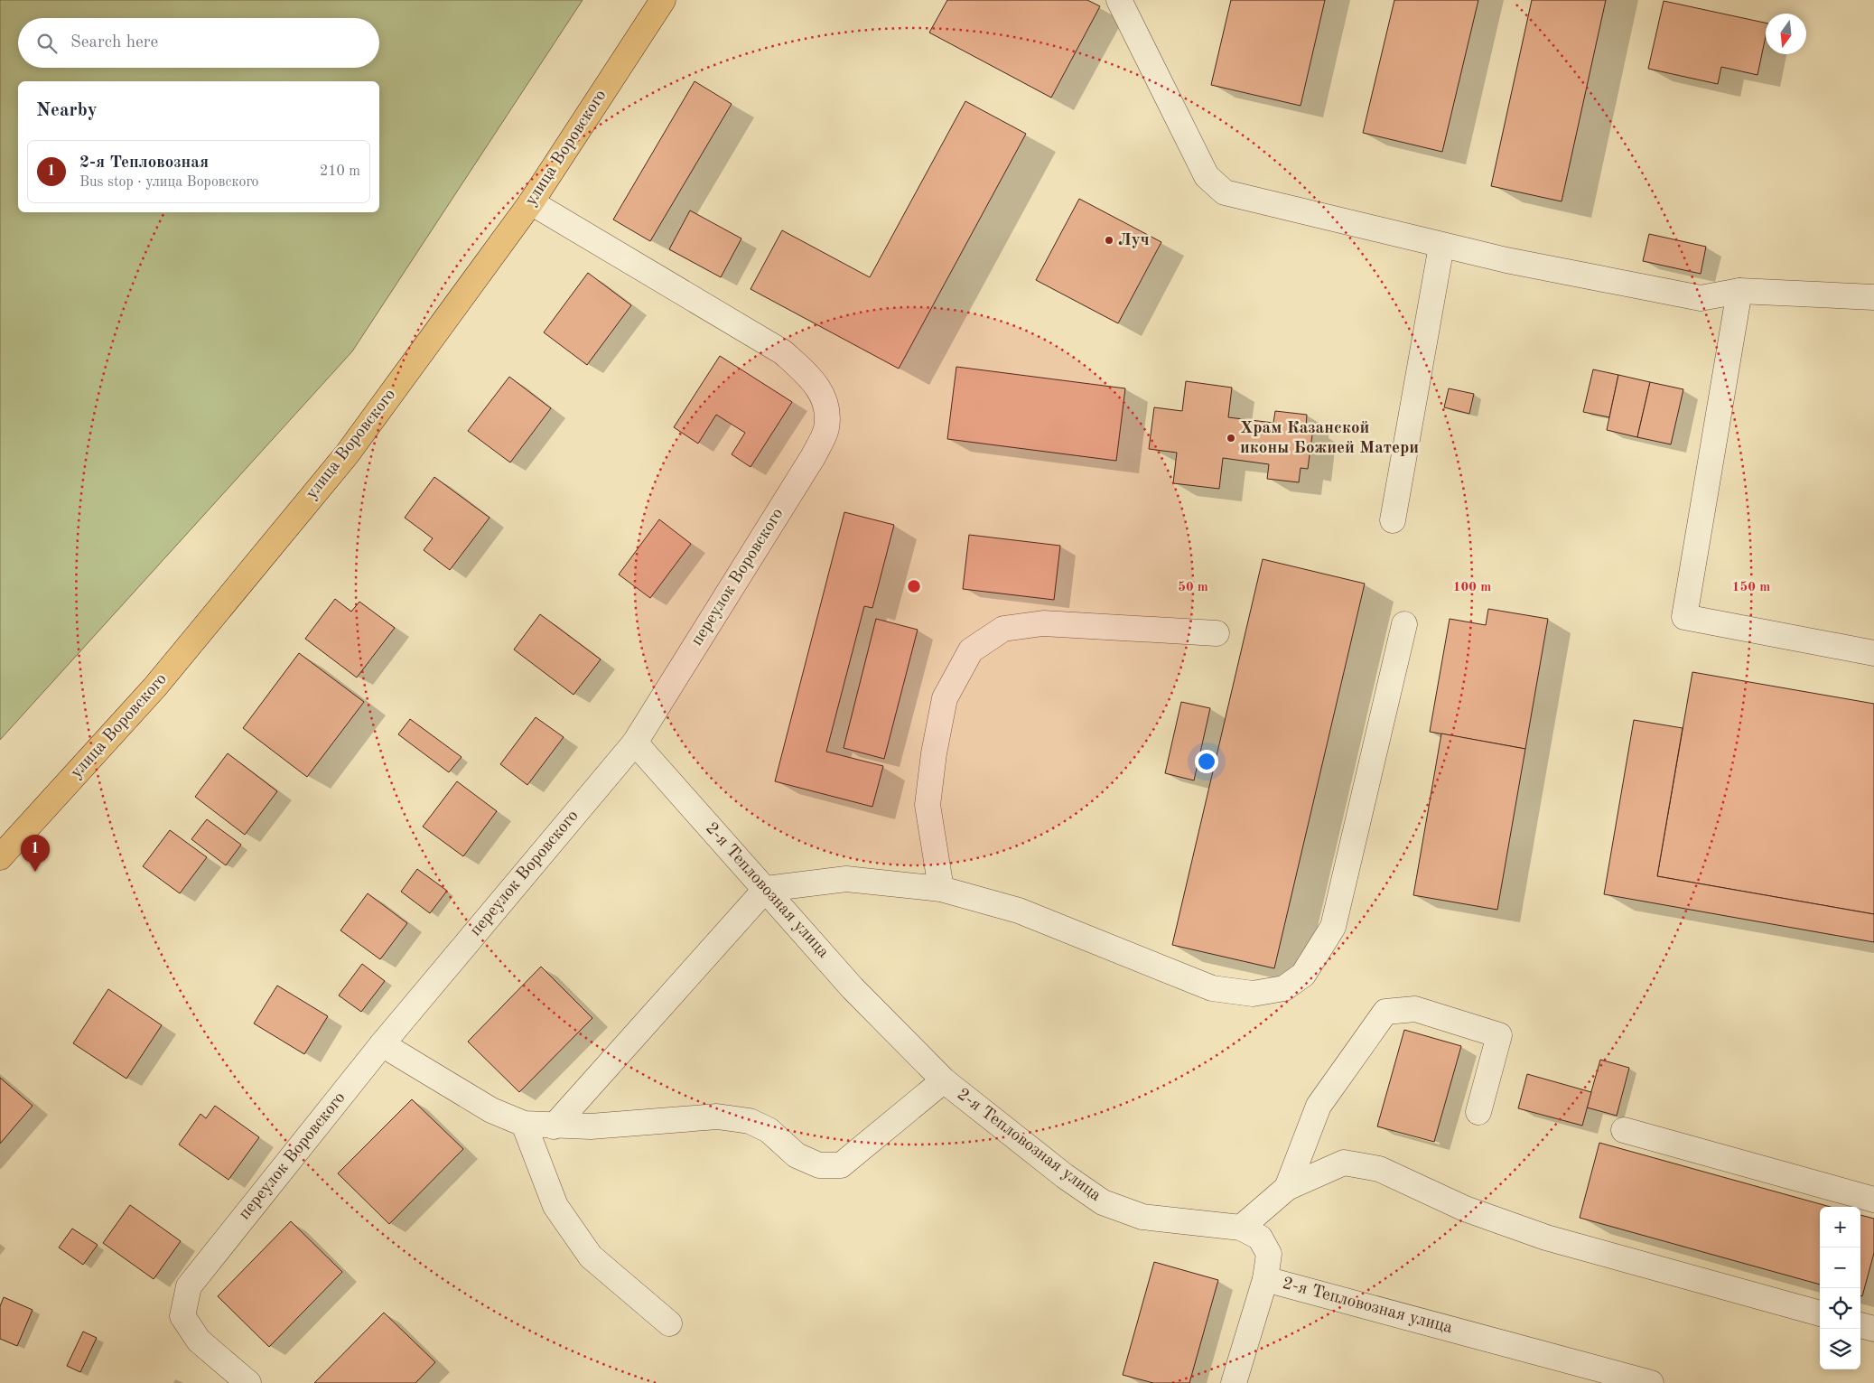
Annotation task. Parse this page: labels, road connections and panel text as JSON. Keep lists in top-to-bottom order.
{
  "streets": {
    "main road": ["улица Воровского"],
    "street": ["переулок Воровского", "2-я Тепловозная улица"]
  },
  "crossings": [
    ["улица Воровского", "переулок Воровского"],
    ["переулок Воровского", "2-я Тепловозная улица"]
  ],
  "places": ["Луч", "Храм Казанской иконы Божией Матери"],
  "north": "bottom",
  "page": {
    "search": "Search here",
    "heading": "Nearby",
    "list": [
      {
        "mark": "1",
        "name": "2-я Тепловозная",
        "note": "Bus stop · улица Воровского",
        "value": "210 m"
      }
    ],
    "pins": "1",
    "map_buttons": ["+", "−"]
  },
  "rings": ["50 m", "100 m", "150 m"]
}
